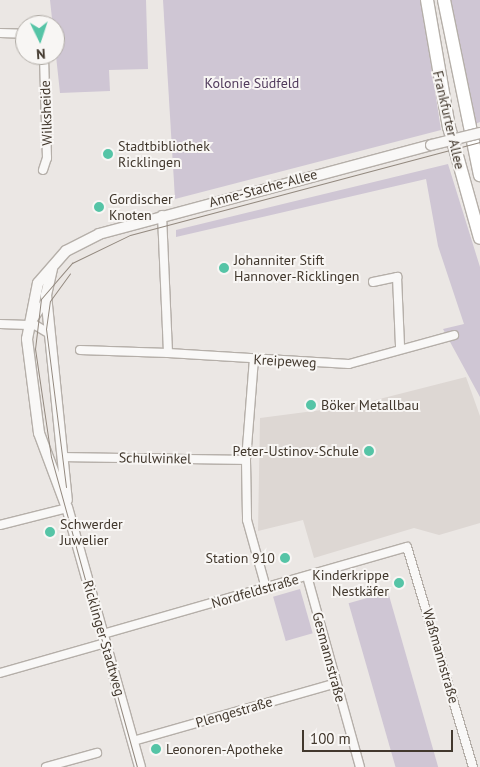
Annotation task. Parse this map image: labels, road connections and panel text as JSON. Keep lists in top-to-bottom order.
{
  "streets": {
    "main road": ["Frankfurter Allee"],
    "street": [
      "Wilksheide",
      "Anne-Stache-Allee",
      "Kreipeweg",
      "Schulwinkel",
      "Nordfeldstraße",
      "Ricklinger Stadtweg",
      "Waßmannstraße",
      "Gesmannstraße",
      "Plengestraße"
    ]
  },
  "crossings": [
    ["Anne-Stache-Allee", "Ricklinger Stadtweg"],
    ["Schulwinkel", "Ricklinger Stadtweg"],
    ["Nordfeldstraße", "Ricklinger Stadtweg"],
    ["Nordfeldstraße", "Waßmannstraße"],
    ["Nordfeldstraße", "Gesmannstraße"],
    ["Ricklinger Stadtweg", "Plengestraße"],
    ["Gesmannstraße", "Plengestraße"]
  ],
  "parks": ["Kolonie Südfeld"],
  "places": [
    "Stadtbibliothek Ricklingen",
    "Gordischer Knoten",
    "Johanniter Stift Hannover-Ricklingen",
    "Böker Metallbau",
    "Peter-Ustinov-Schule",
    "Schwerder Juwelier",
    "Station 910",
    "Kinderkrippe Nestkäfer",
    "Leonoren-Apotheke"
  ],
  "scale_bar": "100 m",
  "north": "bottom"
}
